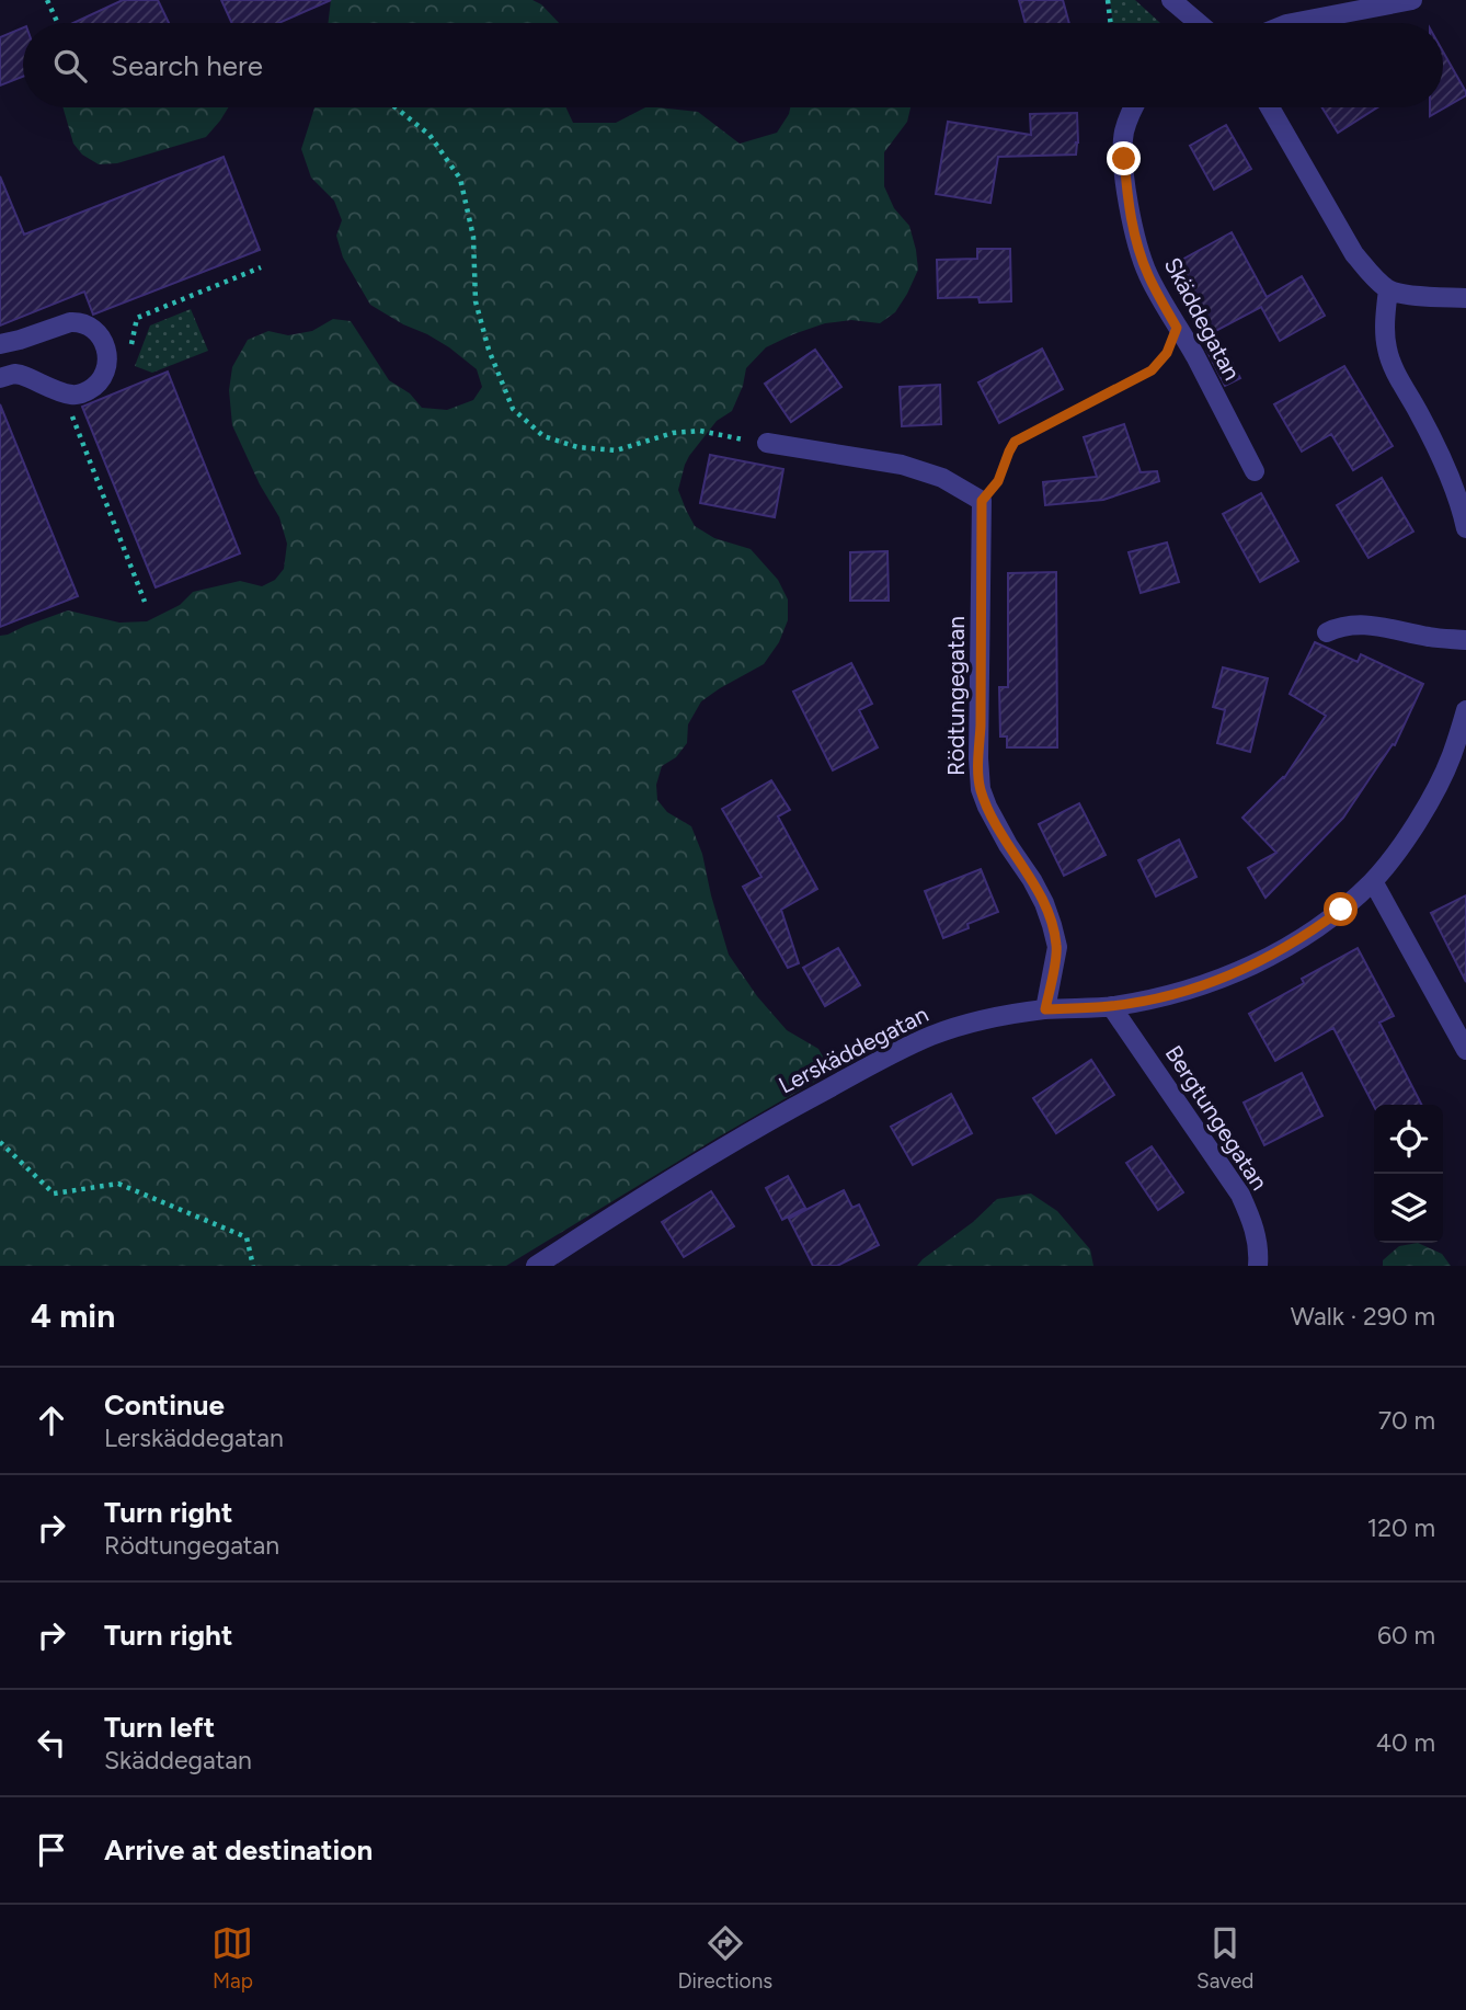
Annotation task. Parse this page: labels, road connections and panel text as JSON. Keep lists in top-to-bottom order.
{
  "streets": {
    "street": [
      "Skäddegatan",
      "Rödtungegatan",
      "Lerskäddegatan",
      "Bergtungegatan"
    ]
  },
  "crossings": [
    ["Rödtungegatan", "Lerskäddegatan"],
    ["Lerskäddegatan", "Bergtungegatan"]
  ],
  "page": {
    "search": "Search here",
    "heading": ["4 min", "Walk · 290 m"],
    "list": [
      ["Continue", "Lerskäddegatan", "70 m"],
      ["Turn right", "Rödtungegatan", "120 m"],
      ["Turn right", "60 m"],
      ["Turn left", "Skäddegatan", "40 m"],
      "Arrive at destination"
    ],
    "nav": ["Map", "Directions", "Saved"]
  }
}
